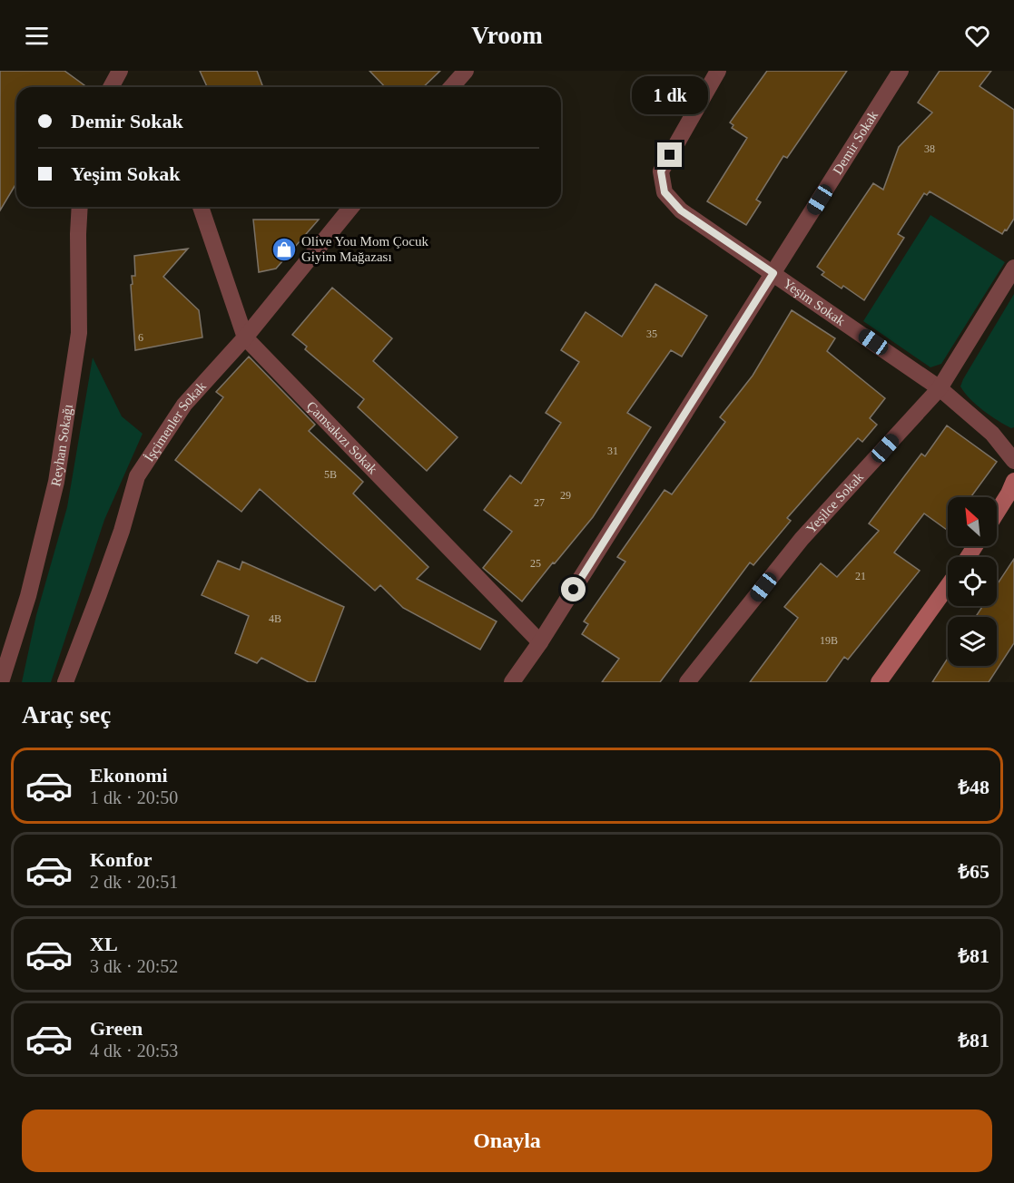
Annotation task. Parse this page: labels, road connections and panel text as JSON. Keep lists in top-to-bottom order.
{
  "streets": {
    "street": [
      "Demir Sokak",
      "Yeşim Sokak",
      "İşçimenler Sokak",
      "Çamsakızı Sokak",
      "Reyhan Sokağı",
      "Yeşilce Sokak"
    ]
  },
  "crossings": [
    ["Demir Sokak", "Yeşim Sokak"],
    ["Demir Sokak", "Çamsakızı Sokak"],
    ["Yeşim Sokak", "Yeşilce Sokak"],
    ["İşçimenler Sokak", "Çamsakızı Sokak"]
  ],
  "places": {
    "shop": ["Olive You Mom Çocuk Giyim Mağazası"]
  },
  "house_numbers": [
    "38",
    "35",
    "6",
    "31",
    "5B",
    "29",
    "27",
    "25",
    "21",
    "4B",
    "19B"
  ],
  "north": "top left",
  "page": {
    "header": "Vroom",
    "bubble": "1 dk",
    "banner": ["Demir Sokak", "Yeşim Sokak"],
    "heading": "Araç seç",
    "list": [
      {
        "name": "Ekonomi",
        "note": "1 dk · 20:50",
        "value": "₺48"
      },
      {
        "name": "Konfor",
        "note": "2 dk · 20:51",
        "value": "₺65"
      },
      {
        "name": "XL",
        "note": "3 dk · 20:52",
        "value": "₺81"
      },
      {
        "name": "Green",
        "note": "4 dk · 20:53",
        "value": "₺81"
      }
    ],
    "buttons": "Onayla"
  }
}
